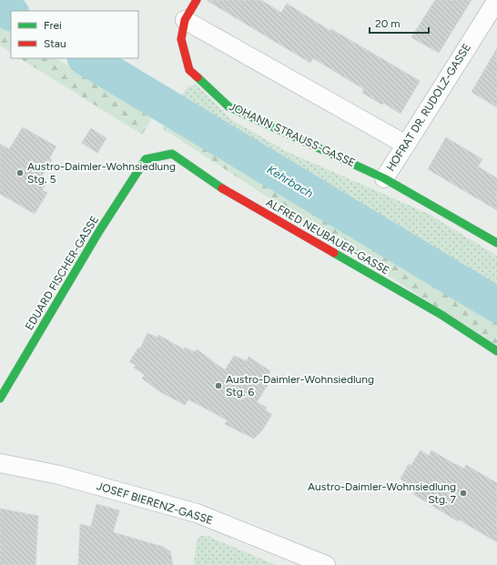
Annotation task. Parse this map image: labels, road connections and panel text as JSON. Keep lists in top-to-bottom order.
{
  "streets": {
    "street": [
      "HOFRAT DR. RUDOLZ-GASSE",
      "JOHANN STRAUSS-GASSE",
      "ALFRED NEUBAUER-GASSE",
      "EDUARD FISCHER-GASSE",
      "JOSEF BIERENZ-GASSE"
    ]
  },
  "crossings": [
    ["HOFRAT DR. RUDOLZ-GASSE", "JOHANN STRAUSS-GASSE"],
    ["ALFRED NEUBAUER-GASSE", "EDUARD FISCHER-GASSE"]
  ],
  "water": ["Kehrbach"],
  "places": ["Austro-Daimler-Wohnsiedlung Stg. 5", "Austro-Daimler-Wohnsiedlung Stg. 6", "Austro-Daimler-Wohnsiedlung Stg. 7"],
  "legend": ["Frei", "Stau"],
  "scale_bar": "20 m"
}
